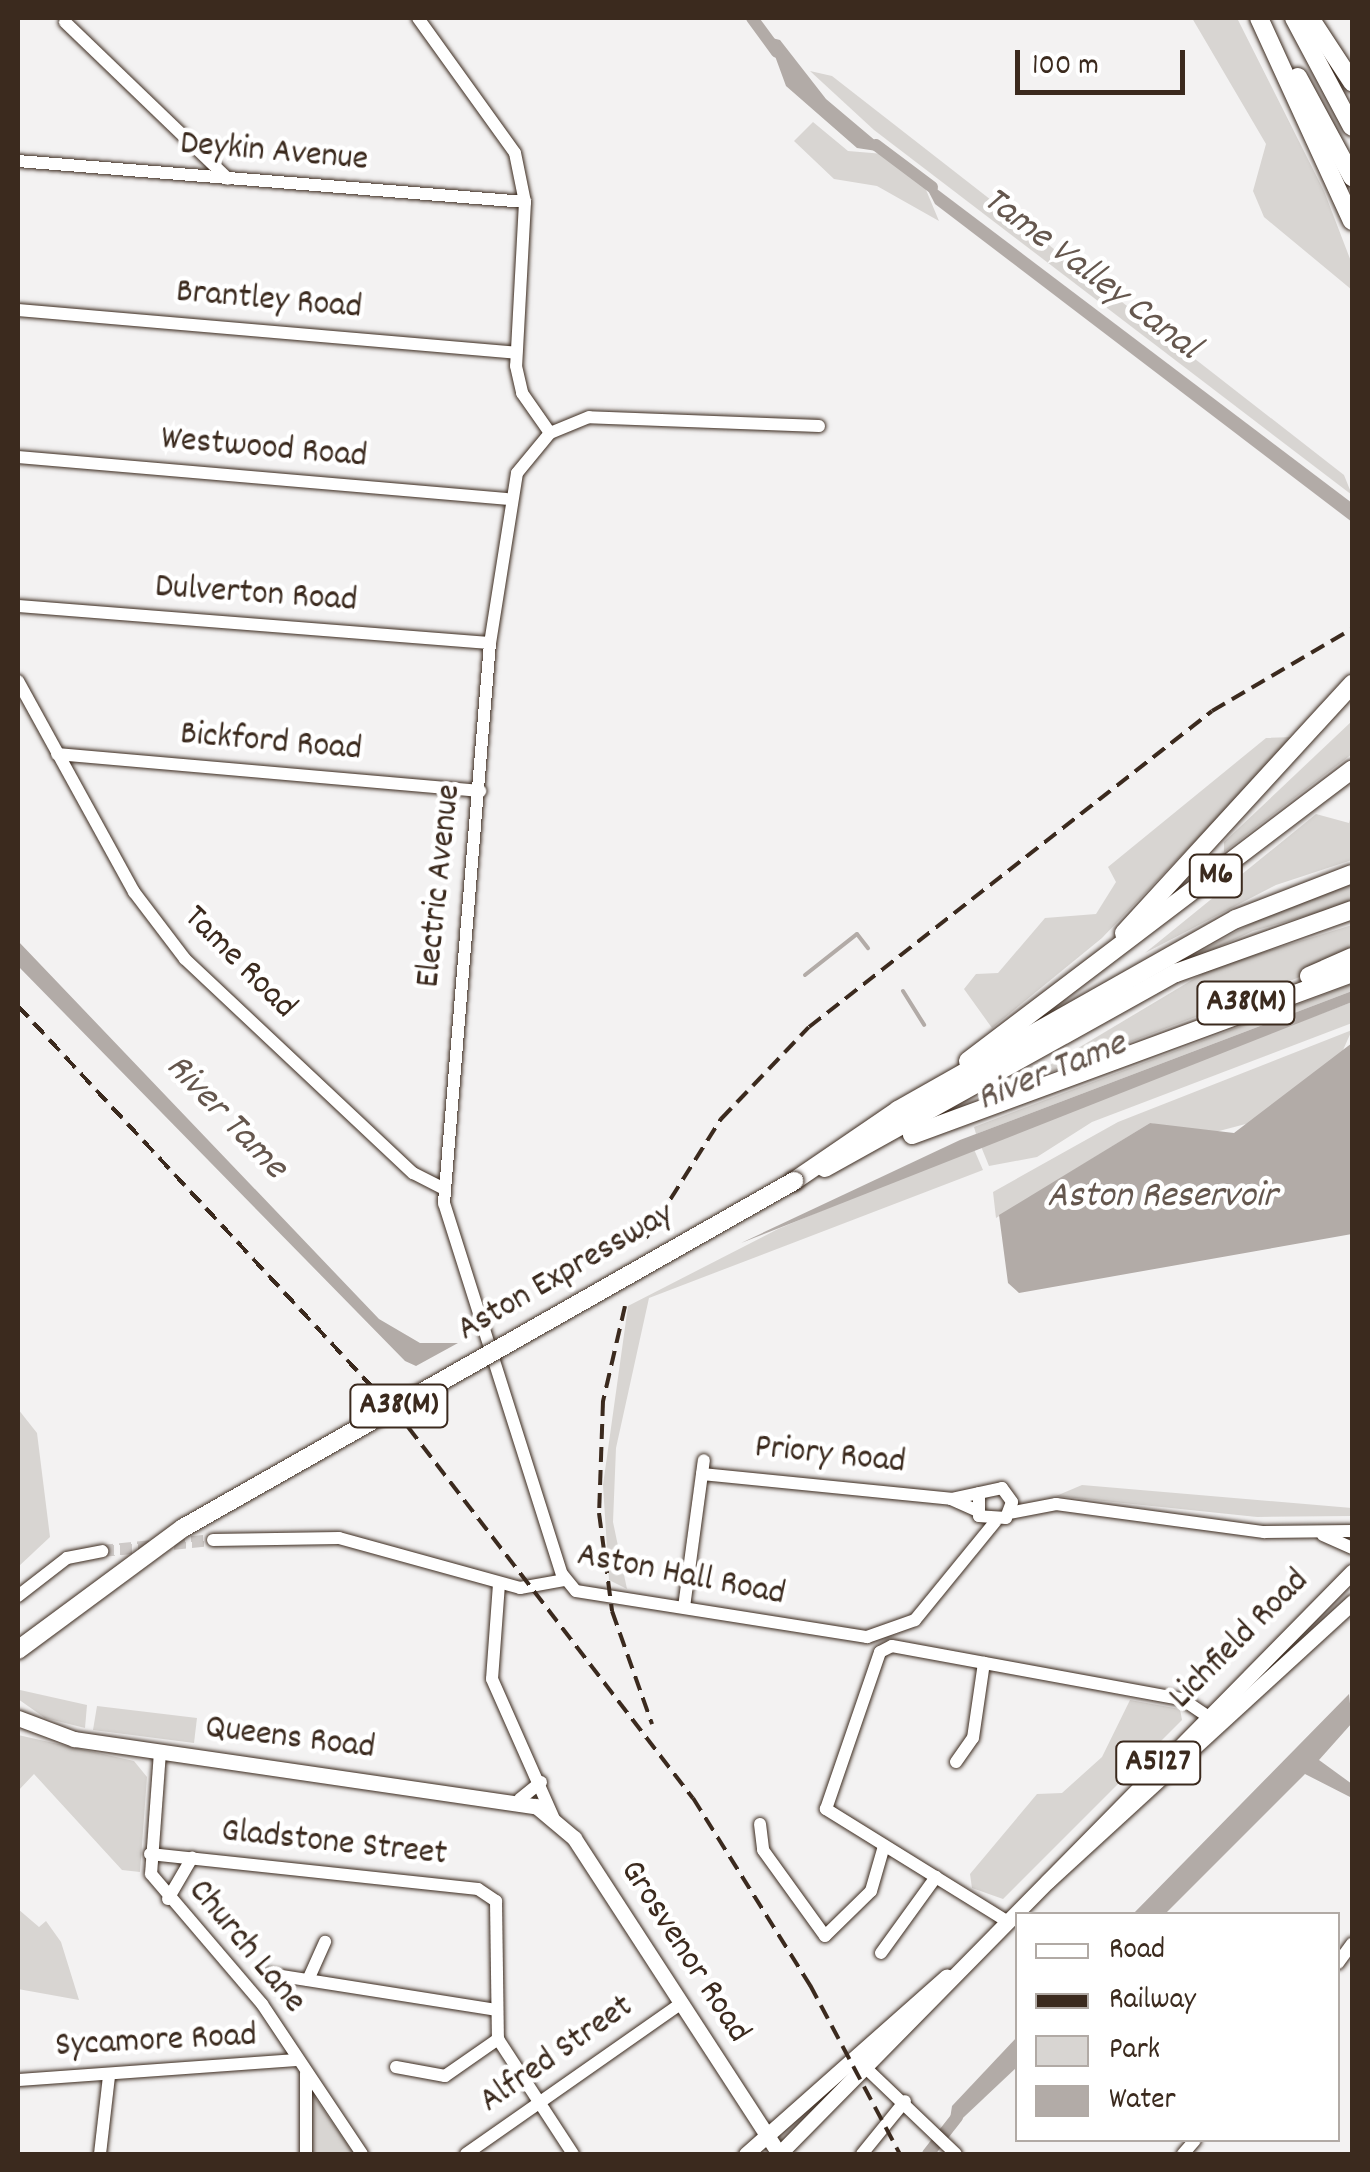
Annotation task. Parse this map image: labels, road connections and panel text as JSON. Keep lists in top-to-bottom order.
{
  "streets": {
    "highway": ["M6", "A38(M)", "Aston Expressway"],
    "main road": [
      "Lichfield Road",
      "Queens Road",
      "A5127",
      "Grosvenor Road"
    ],
    "street": [
      "Deykin Avenue",
      "Brantley Road",
      "Westwood Road",
      "Dulverton Road",
      "Bickford Road",
      "Electric Avenue",
      "Tame Road",
      "Priory Road",
      "Aston Hall Road",
      "Gladstone Street",
      "Church Lane",
      "Sycamore Road",
      "Alfred Street"
    ]
  },
  "crossings": [
    ["Westwood Road", "Electric Avenue"],
    ["Dulverton Road", "Electric Avenue"],
    ["Bickford Road", "Electric Avenue"],
    ["Bickford Road", "Tame Road"],
    ["M6", "Aston Expressway"],
    ["Electric Avenue", "Tame Road"],
    ["Electric Avenue", "Aston Hall Road"],
    ["A38(M)", "Aston Expressway"],
    ["Priory Road", "Aston Hall Road"],
    ["Aston Hall Road", "Grosvenor Road"],
    ["Lichfield Road", "Grosvenor Road"],
    ["Queens Road", "Church Lane"],
    ["Queens Road", "Grosvenor Road"],
    ["Gladstone Street", "Church Lane"],
    ["Church Lane", "Sycamore Road"],
    ["Grosvenor Road", "Alfred Street"]
  ],
  "water": ["Tame Valley Canal", "River Tame", "Aston Reservoir"],
  "legend": [
    "Road",
    "Railway",
    "Park",
    "Water"
  ],
  "scale_bar": "100 m"
}
